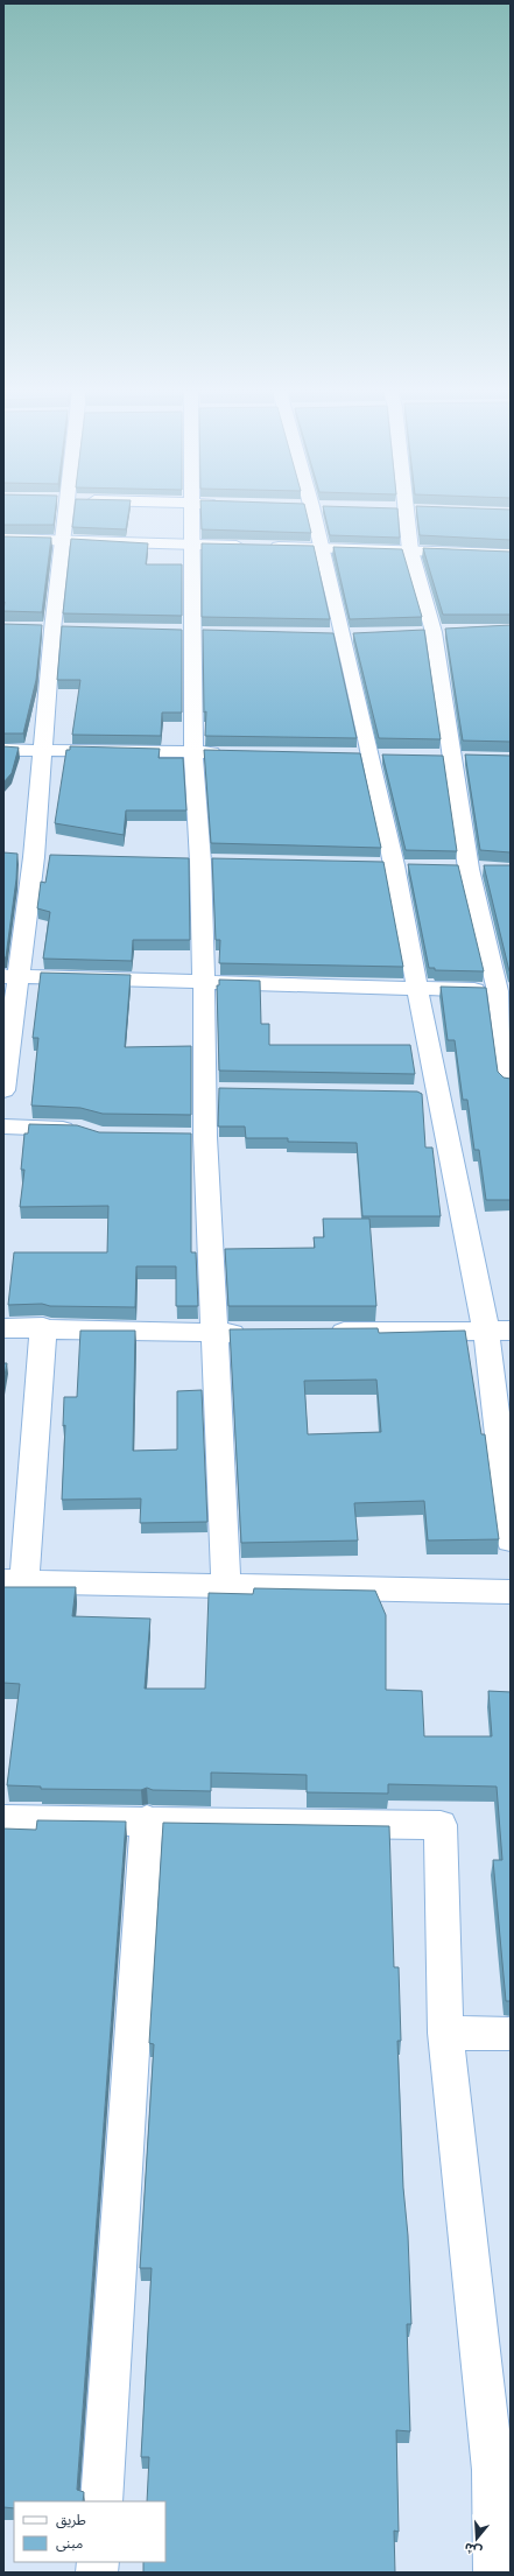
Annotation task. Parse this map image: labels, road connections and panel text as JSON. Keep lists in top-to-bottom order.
{
  "legend": ["طريق", "مبنى"],
  "north": "bottom"
}
